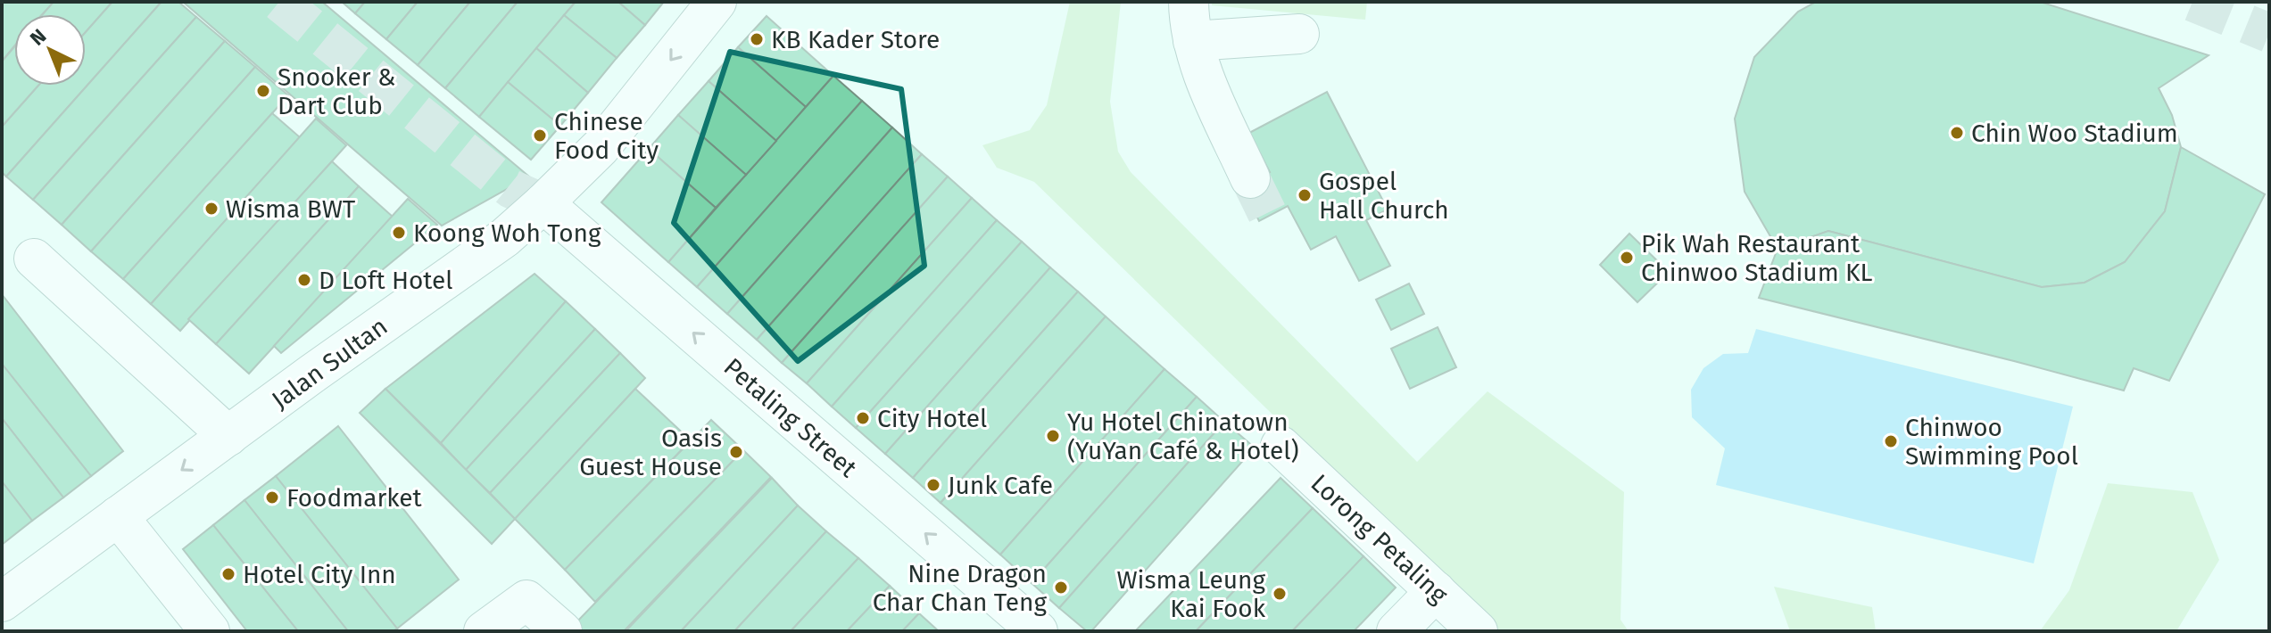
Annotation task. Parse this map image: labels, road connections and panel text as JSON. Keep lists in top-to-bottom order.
{
  "streets": {
    "street": ["Jalan Sultan", "Petaling Street", "Lorong Petaling"]
  },
  "crossings": [
    ["Jalan Sultan", "Petaling Street"]
  ],
  "one_way": ["Jalan Sultan", "Petaling Street"],
  "places": [
    "KB Kader Store",
    "Snooker & Dart Club",
    "Chin Woo Stadium",
    "Chinese Food City",
    "Gospel Hall Church",
    "Wisma BWT",
    "Koong Woh Tong",
    "Pik Wah Restaurant Chinwoo Stadium KL",
    "D Loft Hotel",
    "City Hotel",
    "Yu Hotel Chinatown (YuYan Café & Hotel)",
    "Chinwoo Swimming Pool",
    "Oasis Guest House",
    "Junk Cafe",
    "Foodmarket",
    "Hotel City Inn",
    "Nine Dragon Char Chan Teng",
    "Wisma Leung Kai Fook"
  ],
  "north": "top left"
}
